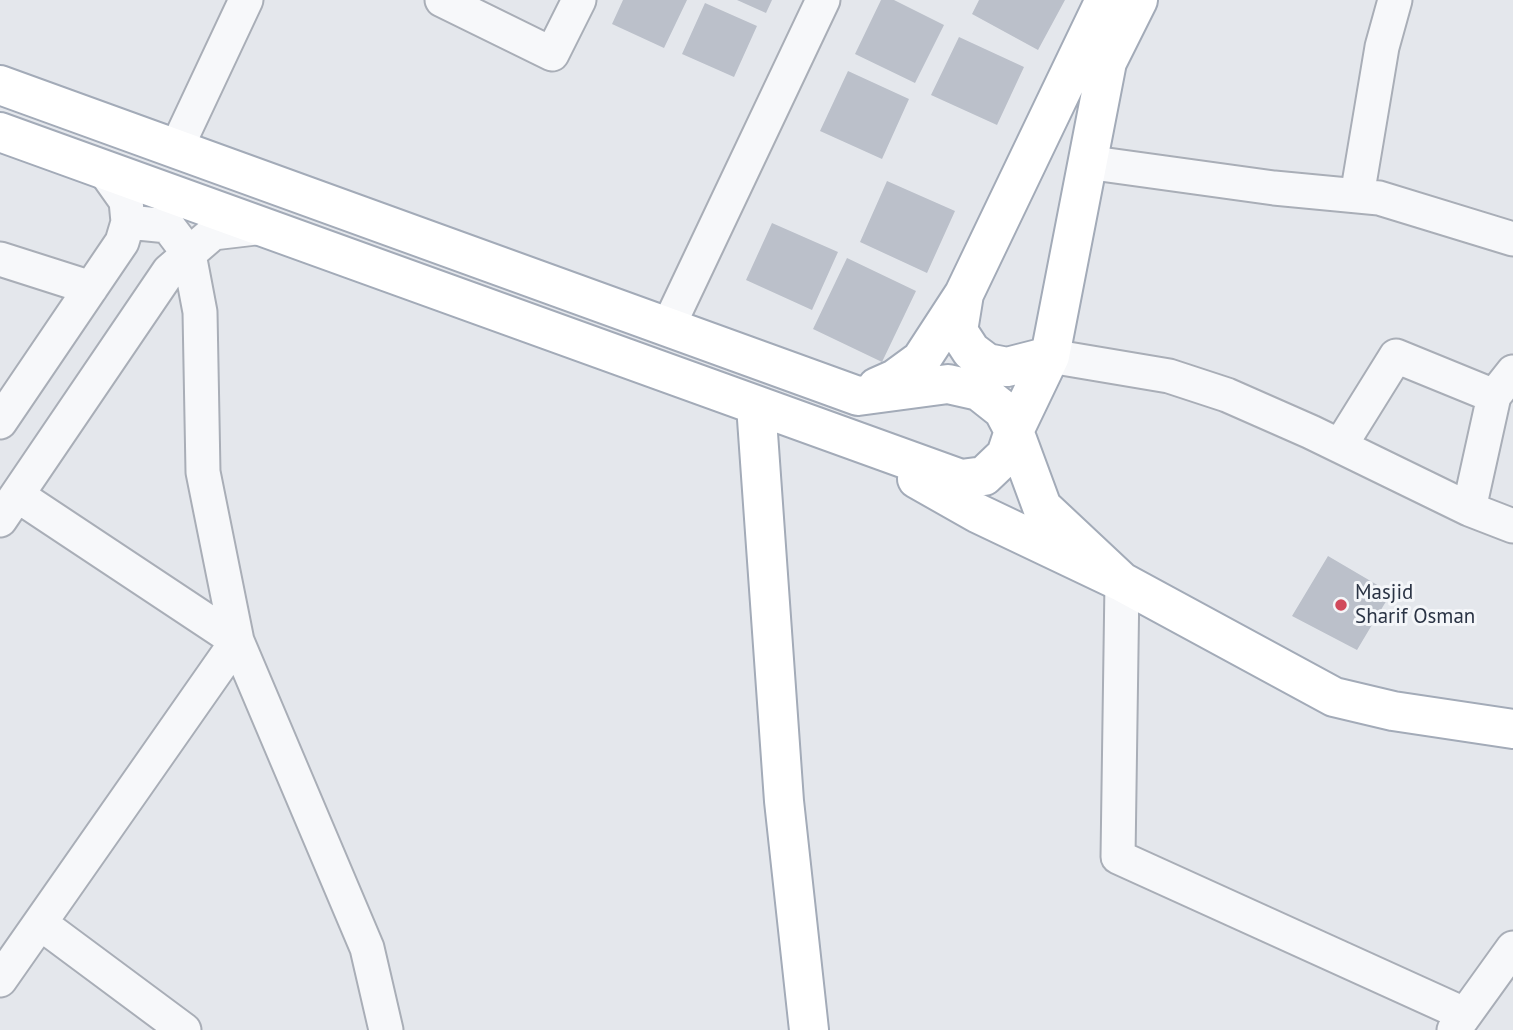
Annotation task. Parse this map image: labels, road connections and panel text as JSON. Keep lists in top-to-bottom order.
{
  "places": ["Masjid Sharif Osman"]
}
